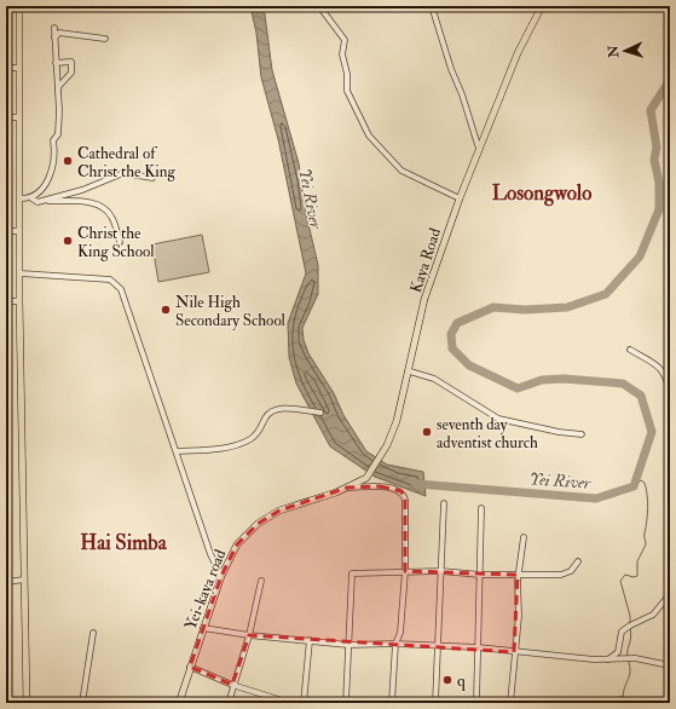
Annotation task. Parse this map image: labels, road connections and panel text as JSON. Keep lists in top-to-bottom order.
{
  "streets": {
    "main road": ["Kaya Road", "Yei-kaya road"]
  },
  "crossings": [
    ["Kaya Road", "Yei-kaya road"]
  ],
  "districts": ["Losongwolo", "Hai Simba"],
  "water": ["Yei River"],
  "places": [
    "Cathedral of Christ the King",
    "Christ the King School",
    "Nile High Secondary School",
    "seventh day adventist church",
    "q"
  ],
  "north": "left"
}
